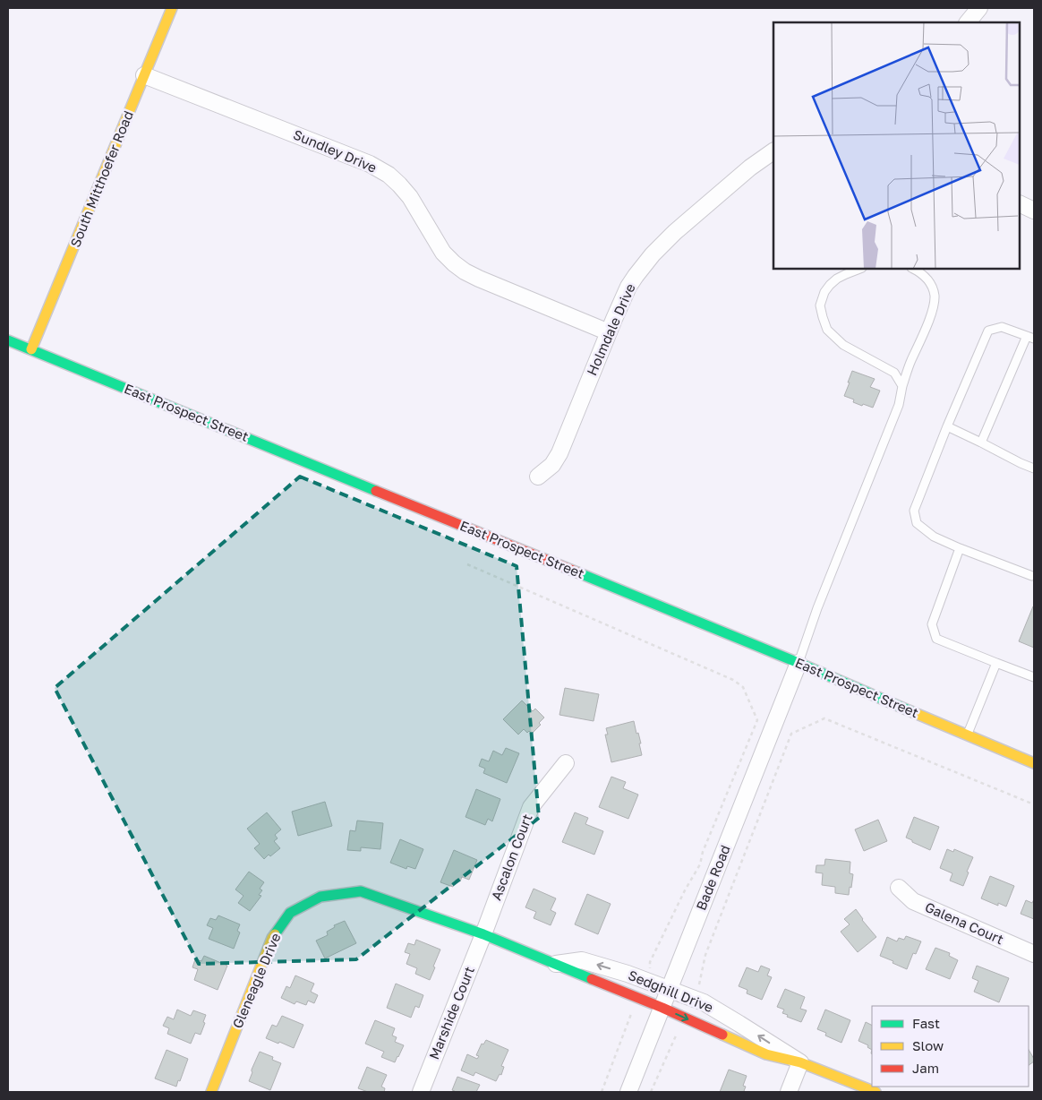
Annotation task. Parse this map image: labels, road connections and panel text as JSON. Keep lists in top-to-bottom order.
{
  "streets": {
    "street": [
      "Sundley Drive",
      "South Mitthoefer Road",
      "Holmdale Drive",
      "East Prospect Street",
      "Ascalon Court",
      "Bade Road",
      "Galena Court",
      "Gleneagle Drive",
      "Sedghill Drive",
      "Marshide Court"
    ]
  },
  "crossings": [
    ["Sundley Drive", "South Mitthoefer Road"],
    ["Sundley Drive", "Holmdale Drive"],
    ["South Mitthoefer Road", "East Prospect Street"],
    ["East Prospect Street", "Bade Road"],
    ["Ascalon Court", "Gleneagle Drive"],
    ["Ascalon Court", "Sedghill Drive"],
    ["Ascalon Court", "Marshide Court"],
    ["Bade Road", "Sedghill Drive"],
    ["Gleneagle Drive", "Sedghill Drive"],
    ["Gleneagle Drive", "Marshide Court"],
    ["Sedghill Drive", "Marshide Court"]
  ],
  "legend": ["Fast", "Slow", "Jam"]
}
